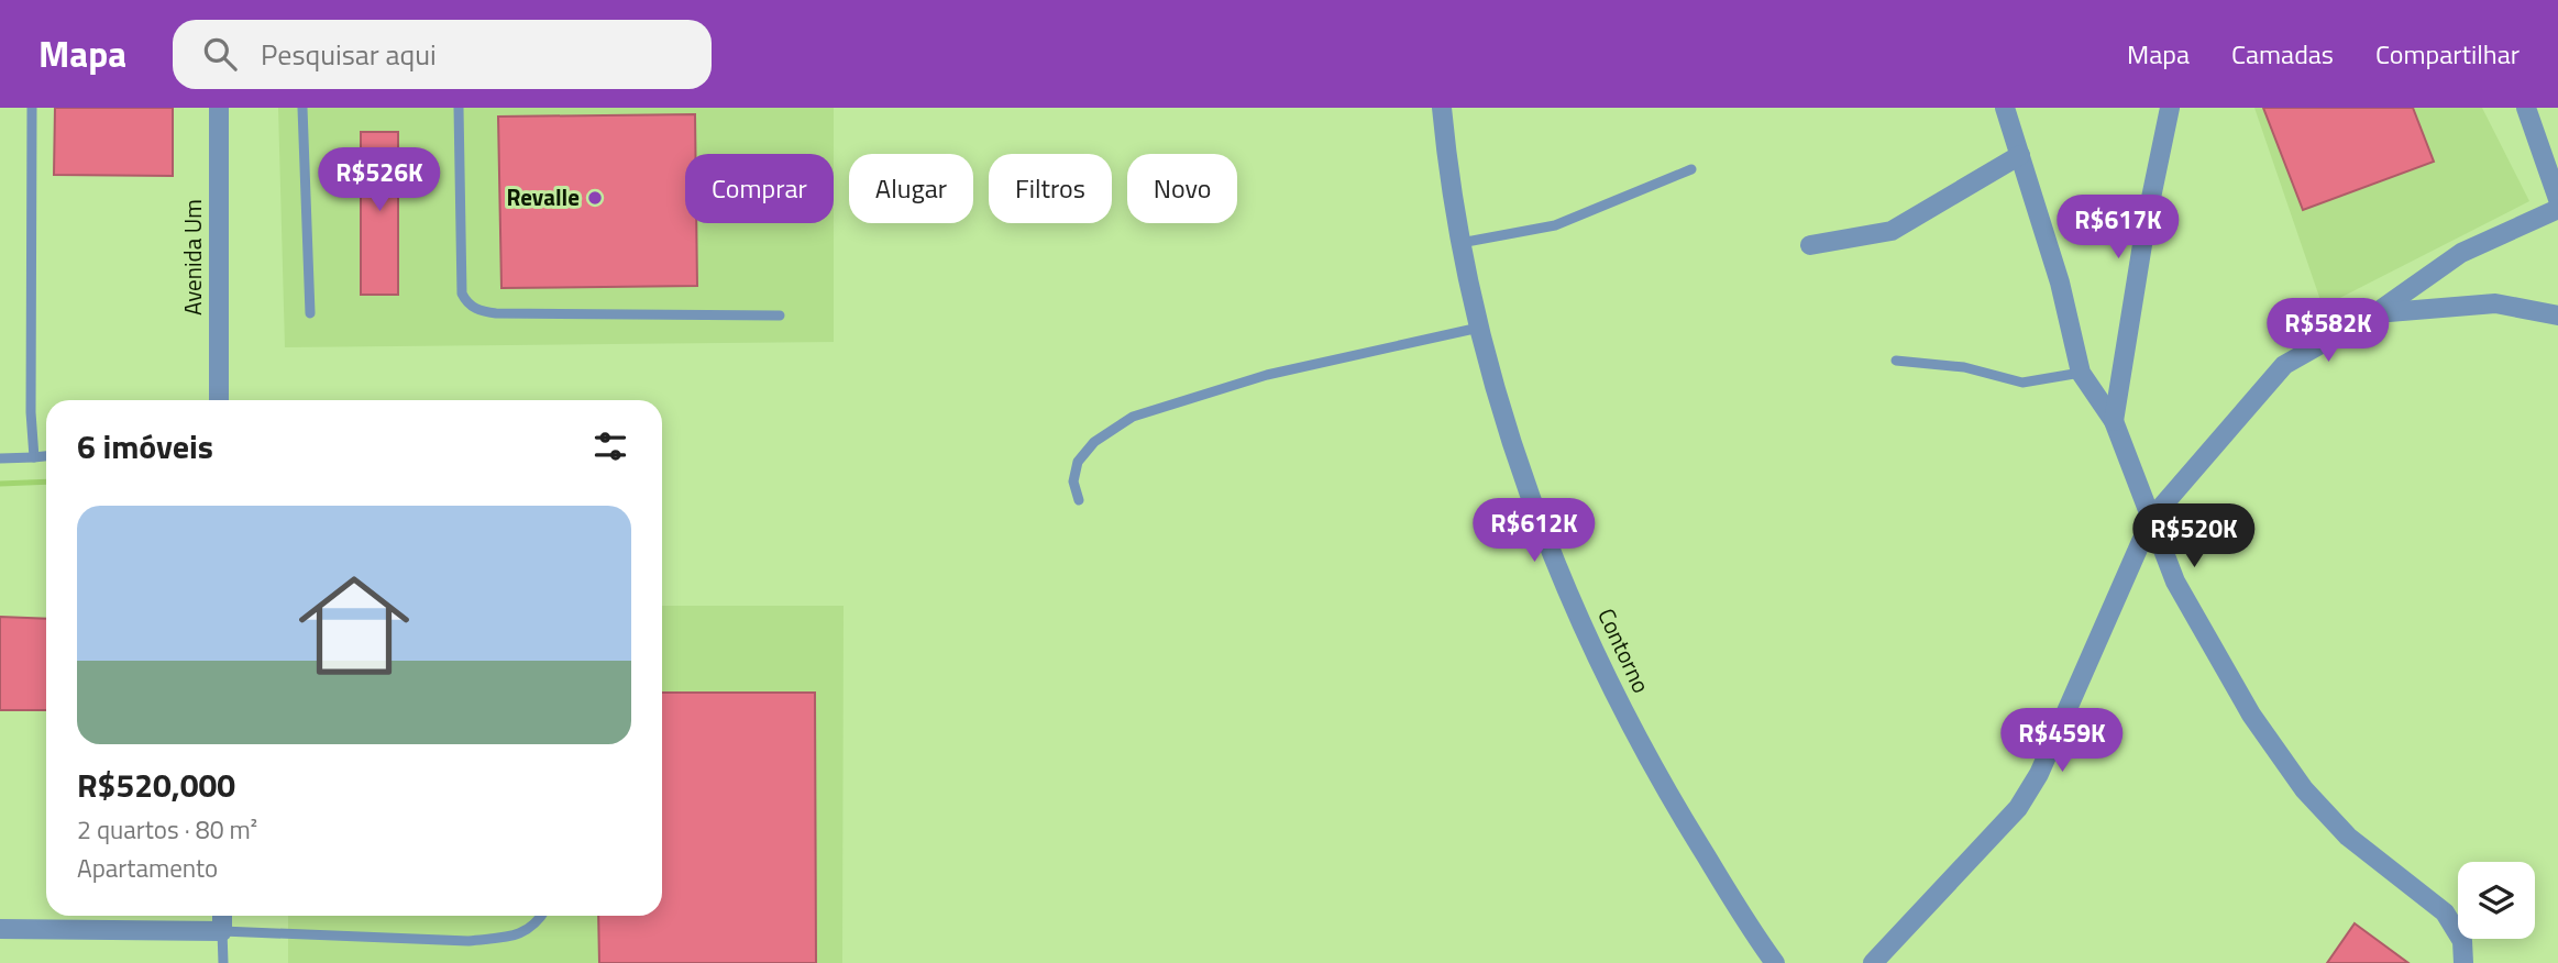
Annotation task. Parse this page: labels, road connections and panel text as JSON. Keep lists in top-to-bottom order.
{
  "streets": {
    "street": ["Avenida Um", "Contorno"]
  },
  "places": ["Revalle"],
  "page": {
    "header": "Mapa",
    "search": "Pesquisar aqui",
    "nav": ["Mapa", "Camadas", "Compartilhar"],
    "price": [
      "R$526K",
      "R$617K",
      "R$582K",
      "R$612K",
      "R$520K",
      "R$459K"
    ],
    "chip": [
      "Comprar",
      "Alugar",
      "Filtros",
      "Novo"
    ],
    "heading": "6 imóveis",
    "list": [
      {
        "name": "R$520,000",
        "note": "2 quartos · 80 m² · Apartamento"
      }
    ]
  }
}
